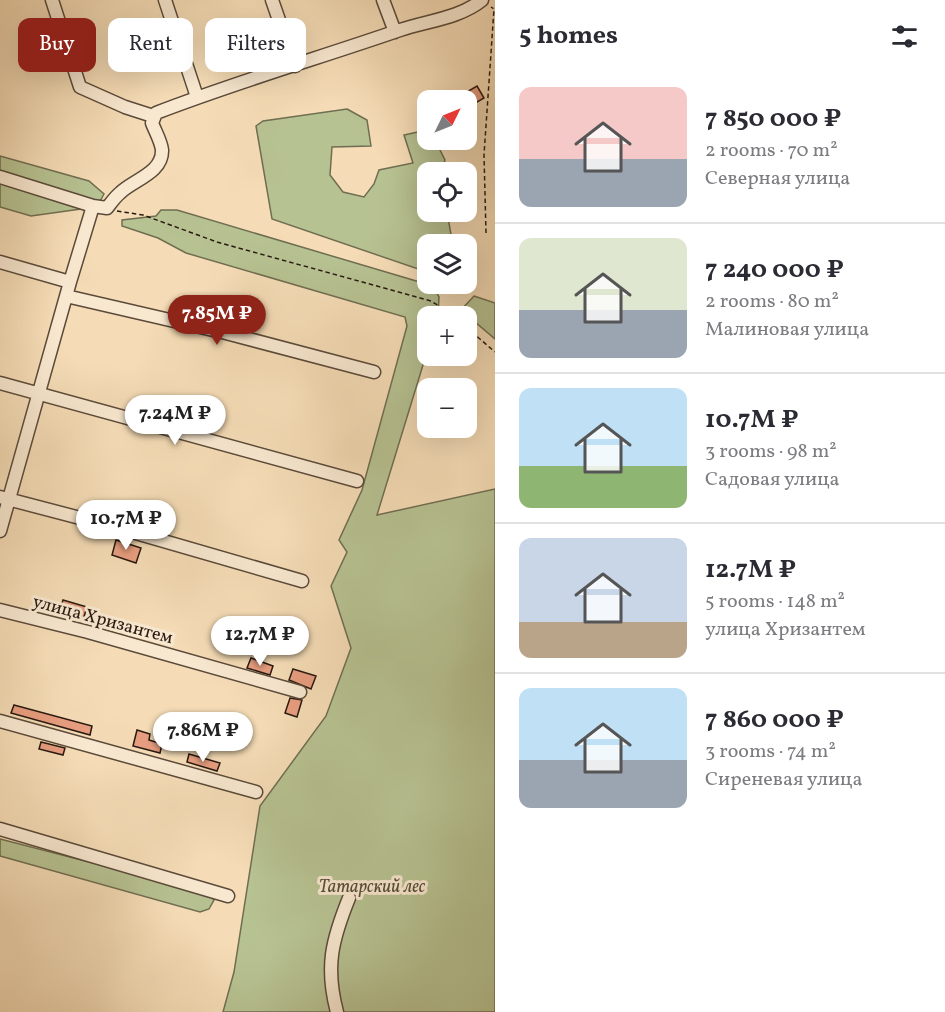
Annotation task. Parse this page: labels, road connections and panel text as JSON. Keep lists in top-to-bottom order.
{
  "streets": {
    "street": ["улица Хризантем"]
  },
  "parks": ["Татарский лес"],
  "north": "top right",
  "page": {
    "heading": "5 homes",
    "chip": ["Buy", "Rent", "Filters"],
    "list": [
      {
        "name": "7 850 000 ₽",
        "note": "2 rooms · 70 m² · Северная улица"
      },
      {
        "name": "7 240 000 ₽",
        "note": "2 rooms · 80 m² · Малиновая улица"
      },
      {
        "name": "10.7M ₽",
        "note": "3 rooms · 98 m² · Садовая улица"
      },
      {
        "name": "12.7M ₽",
        "note": "5 rooms · 148 m² · улица Хризантем"
      },
      {
        "name": "7 860 000 ₽",
        "note": "3 rooms · 74 m² · Сиреневая улица"
      }
    ],
    "map_buttons": ["+", "−"],
    "price": [
      "7.85M ₽",
      "7.24M ₽",
      "10.7M ₽",
      "12.7M ₽",
      "7.86M ₽"
    ]
  }
}
